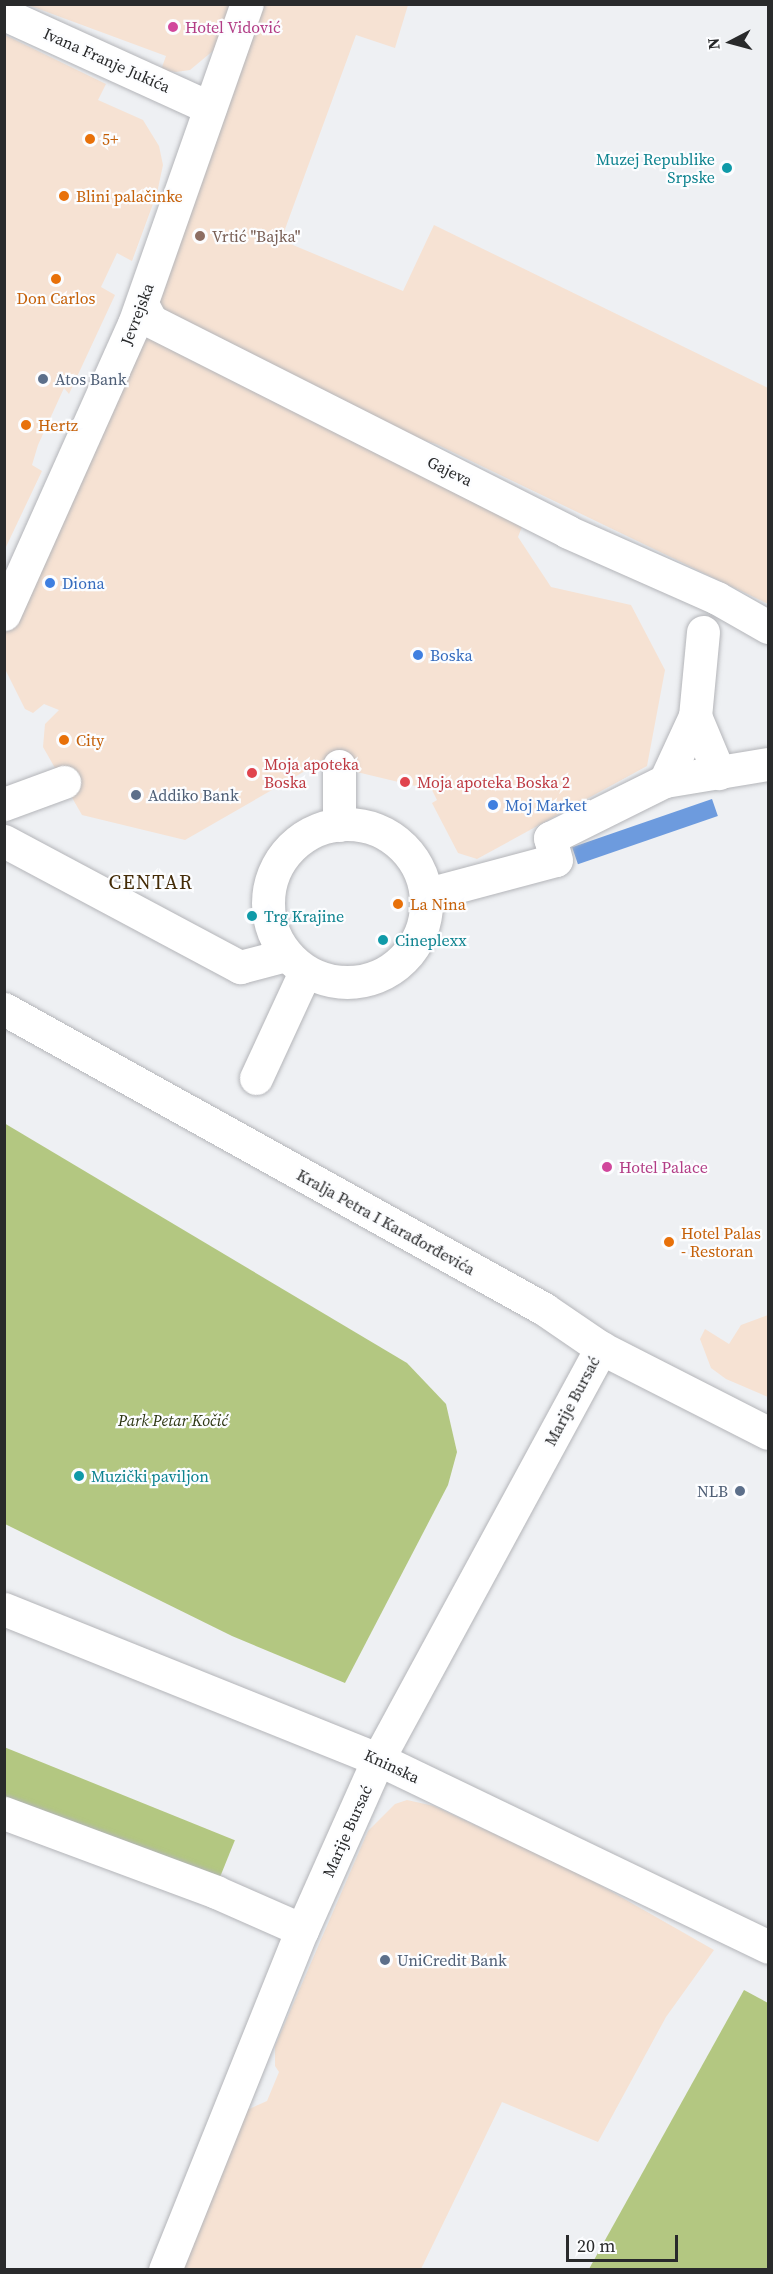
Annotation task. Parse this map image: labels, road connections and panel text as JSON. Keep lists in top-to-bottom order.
{
  "streets": {
    "street": [
      "Ivana Franje Jukića",
      "Jevrejska",
      "Gajeva",
      "Kralja Petra I Karađorđevića",
      "Marije Bursać",
      "Kninska"
    ]
  },
  "crossings": [
    ["Ivana Franje Jukića", "Jevrejska"],
    ["Jevrejska", "Gajeva"],
    ["Kralja Petra I Karađorđevića", "Marije Bursać"],
    ["Marije Bursać", "Kninska"]
  ],
  "districts": ["CENTAR"],
  "parks": ["Park Petar Kočić"],
  "places": [
    "Hotel Vidović",
    "5+",
    "Muzej Republike Srpske",
    "Blini palačinke",
    "Vrtić \"Bajka\"",
    "Don Carlos",
    "Atos Bank",
    "Hertz",
    "Diona",
    "Boska",
    "City",
    "Moja apoteka Boska",
    "Moja apoteka Boska 2",
    "Addiko Bank",
    "Moj Market",
    "La Nina",
    "Trg Krajine",
    "Cineplexx",
    "Hotel Palace",
    "Hotel Palas - Restoran",
    "Muzički paviljon",
    "NLB",
    "UniCredit Bank"
  ],
  "scale_bar": "20 m",
  "north": "left"
}
